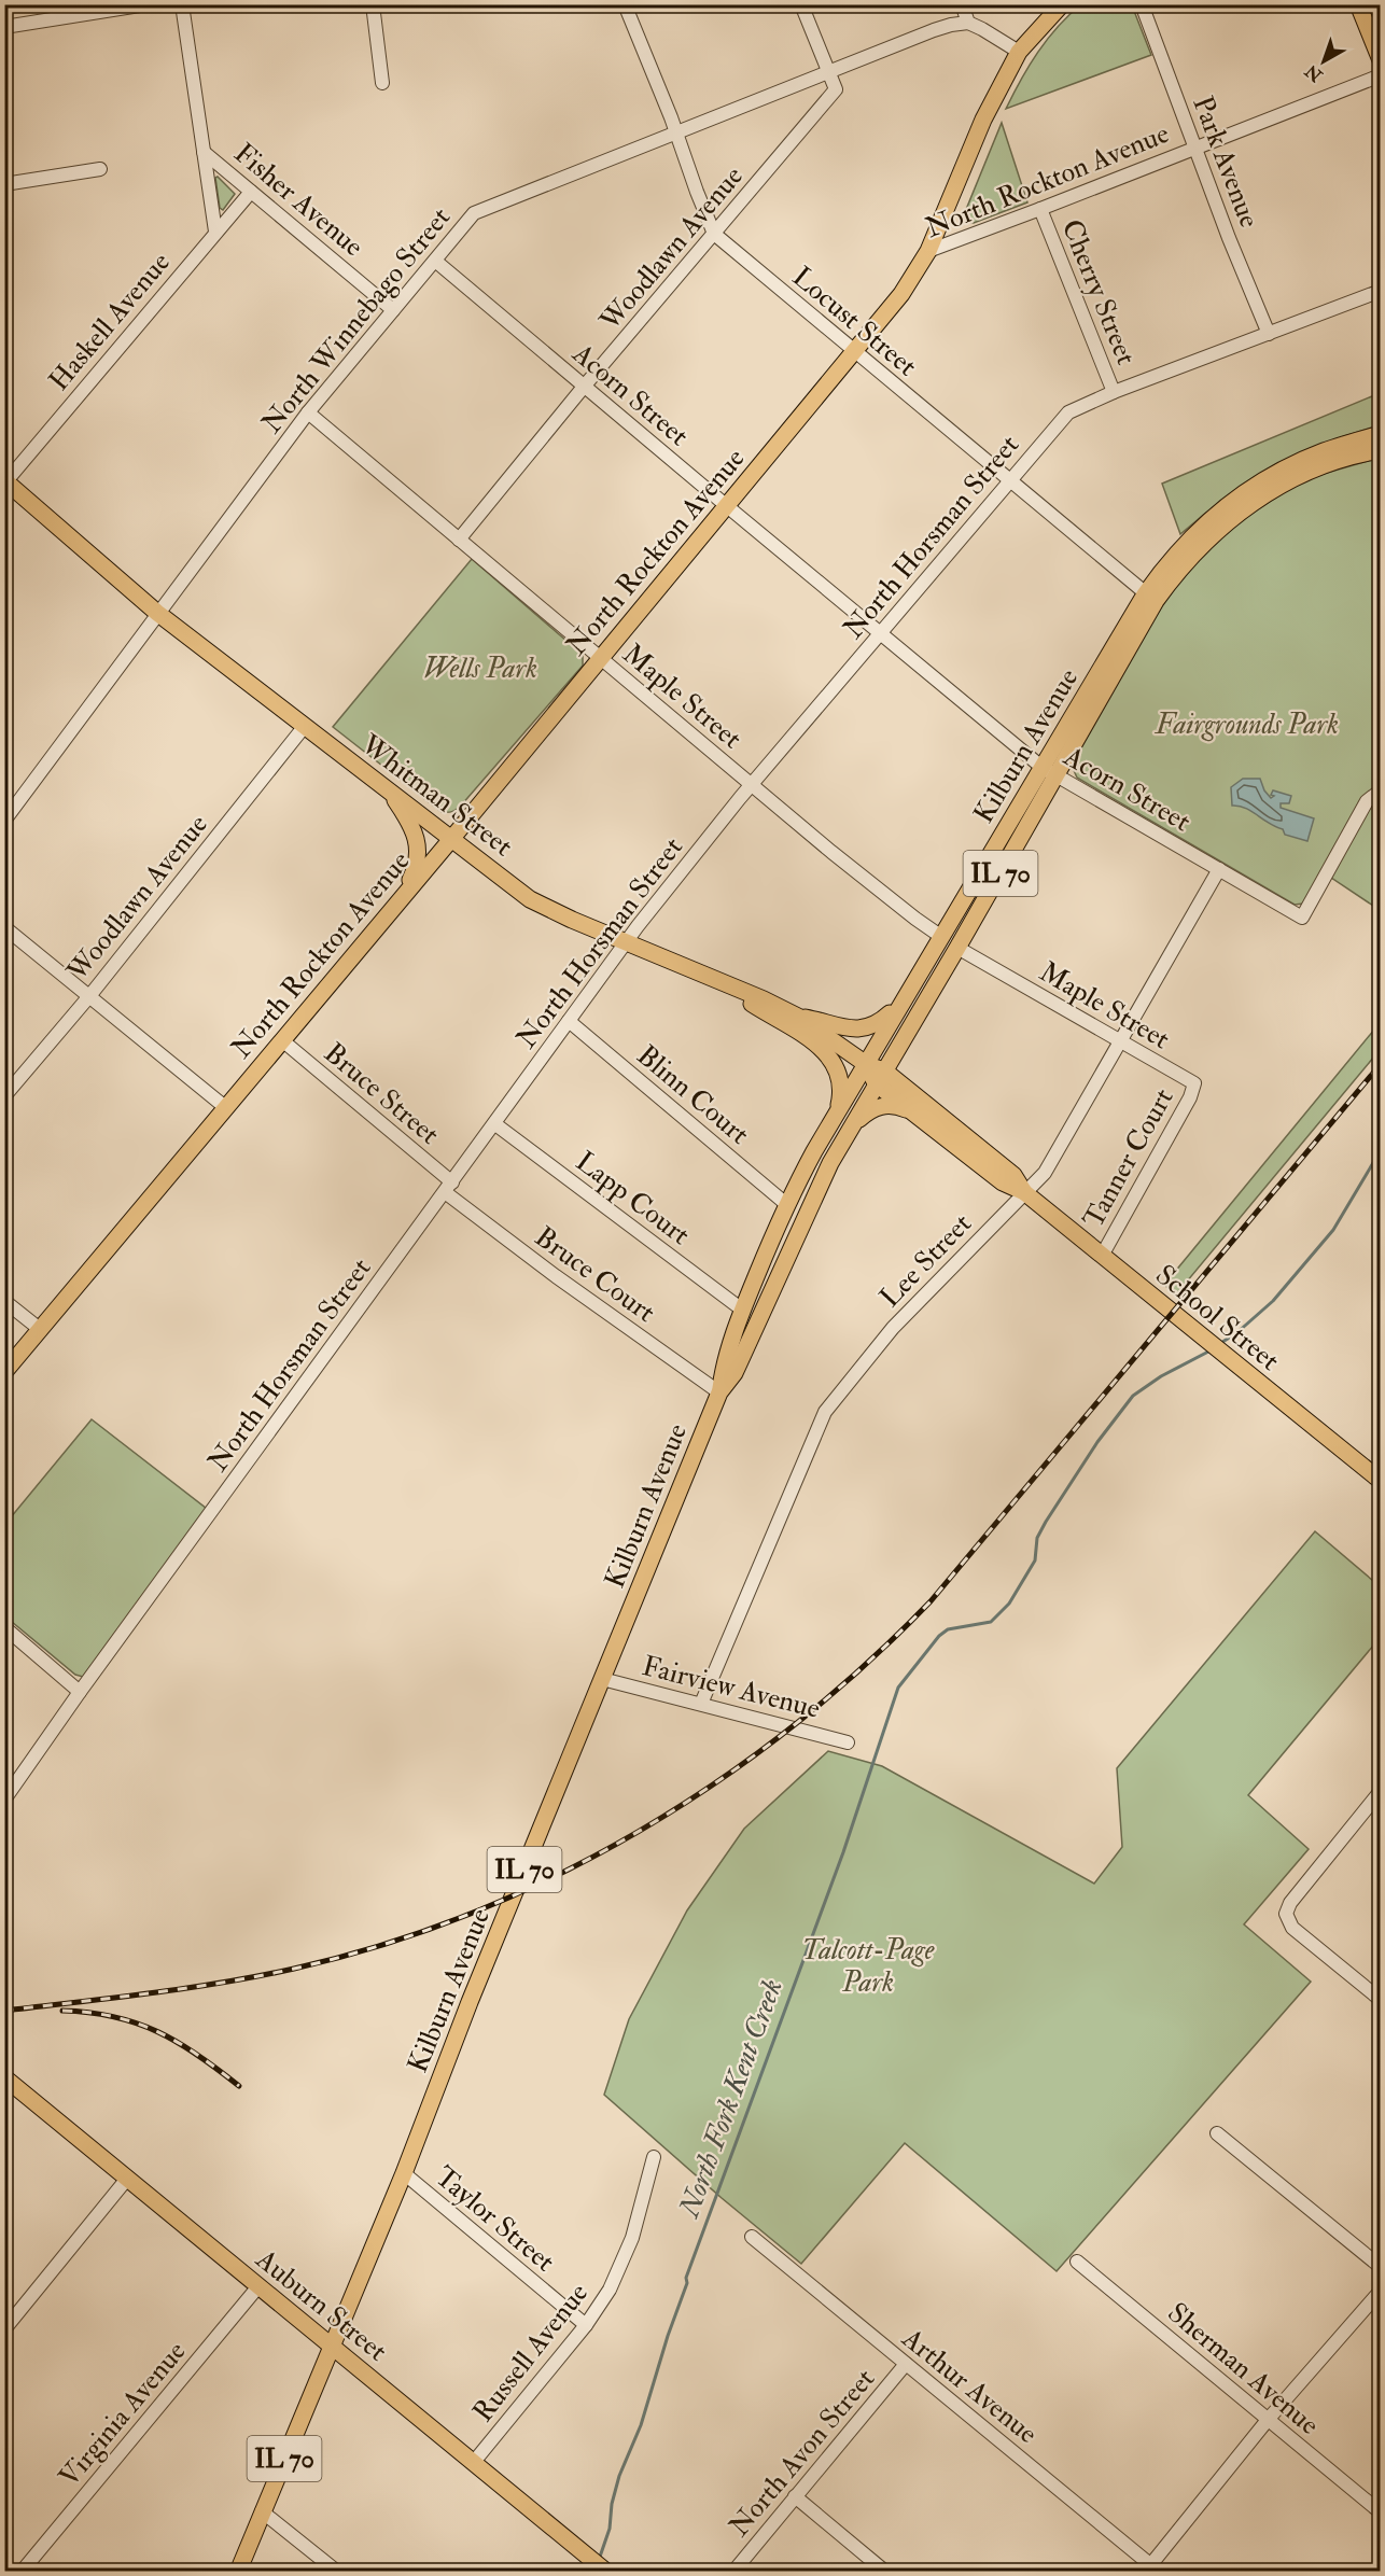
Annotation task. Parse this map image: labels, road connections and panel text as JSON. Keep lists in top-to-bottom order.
{
  "streets": {
    "main road": [
      "North Rockton Avenue",
      "Kilburn Avenue",
      "Whitman Street",
      "IL 70",
      "School Street",
      "Auburn Street"
    ],
    "street": [
      "Park Avenue",
      "Fisher Avenue",
      "Woodlawn Avenue",
      "Cherry Street",
      "North Winnebago Street",
      "Haskell Avenue",
      "Locust Street",
      "Acorn Street",
      "North Horsman Street",
      "Maple Street",
      "Bruce Street",
      "Blinn Court",
      "Tanner Court",
      "Lapp Court",
      "Lee Street",
      "Bruce Court",
      "Fairview Avenue",
      "Taylor Street",
      "Russell Avenue",
      "Sherman Avenue",
      "Arthur Avenue",
      "Virginia Avenue",
      "North Avon Street"
    ]
  },
  "crossings": [
    ["Park Avenue", "North Rockton Avenue"],
    ["Park Avenue", "North Horsman Street"],
    ["North Rockton Avenue", "Cherry Street"],
    ["North Rockton Avenue", "Locust Street"],
    ["North Rockton Avenue", "Acorn Street"],
    ["North Rockton Avenue", "Maple Street"],
    ["North Rockton Avenue", "Whitman Street"],
    ["North Rockton Avenue", "Bruce Street"],
    ["Fisher Avenue", "North Winnebago Street"],
    ["Fisher Avenue", "Haskell Avenue"],
    ["Woodlawn Avenue", "North Winnebago Street"],
    ["Woodlawn Avenue", "Locust Street"],
    ["Woodlawn Avenue", "Acorn Street"],
    ["Woodlawn Avenue", "Maple Street"],
    ["Woodlawn Avenue", "Whitman Street"],
    ["Cherry Street", "North Horsman Street"],
    ["North Winnebago Street", "Locust Street"],
    ["North Winnebago Street", "Acorn Street"],
    ["North Winnebago Street", "Maple Street"],
    ["North Winnebago Street", "Whitman Street"],
    ["Haskell Avenue", "Whitman Street"],
    ["Locust Street", "North Horsman Street"],
    ["Locust Street", "Kilburn Avenue"],
    ["Acorn Street", "North Horsman Street"],
    ["Acorn Street", "Kilburn Avenue"],
    ["Acorn Street", "Lee Street"],
    ["North Horsman Street", "Maple Street"],
    ["North Horsman Street", "Whitman Street"],
    ["North Horsman Street", "Bruce Street"],
    ["North Horsman Street", "Blinn Court"],
    ["North Horsman Street", "Lapp Court"],
    ["North Horsman Street", "Bruce Court"],
    ["Maple Street", "Kilburn Avenue"],
    ["Maple Street", "Tanner Court"],
    ["Maple Street", "Lee Street"],
    ["Kilburn Avenue", "Whitman Street"],
    ["Kilburn Avenue", "Blinn Court"],
    ["Kilburn Avenue", "Lapp Court"],
    ["Kilburn Avenue", "Bruce Court"],
    ["Kilburn Avenue", "School Street"],
    ["Kilburn Avenue", "Fairview Avenue"],
    ["Kilburn Avenue", "Taylor Street"],
    ["Kilburn Avenue", "Auburn Street"],
    ["Whitman Street", "School Street"],
    ["Bruce Street", "Bruce Court"],
    ["Tanner Court", "School Street"],
    ["Lee Street", "School Street"],
    ["Lee Street", "Fairview Avenue"],
    ["Taylor Street", "Russell Avenue"],
    ["Auburn Street", "Russell Avenue"],
    ["Auburn Street", "Virginia Avenue"],
    ["Arthur Avenue", "North Avon Street"]
  ],
  "water": ["North Fork Kent Creek"],
  "parks": ["Wells Park", "Fairgrounds Park", "Talcott-Page Park"],
  "north": "bottom left"
}
